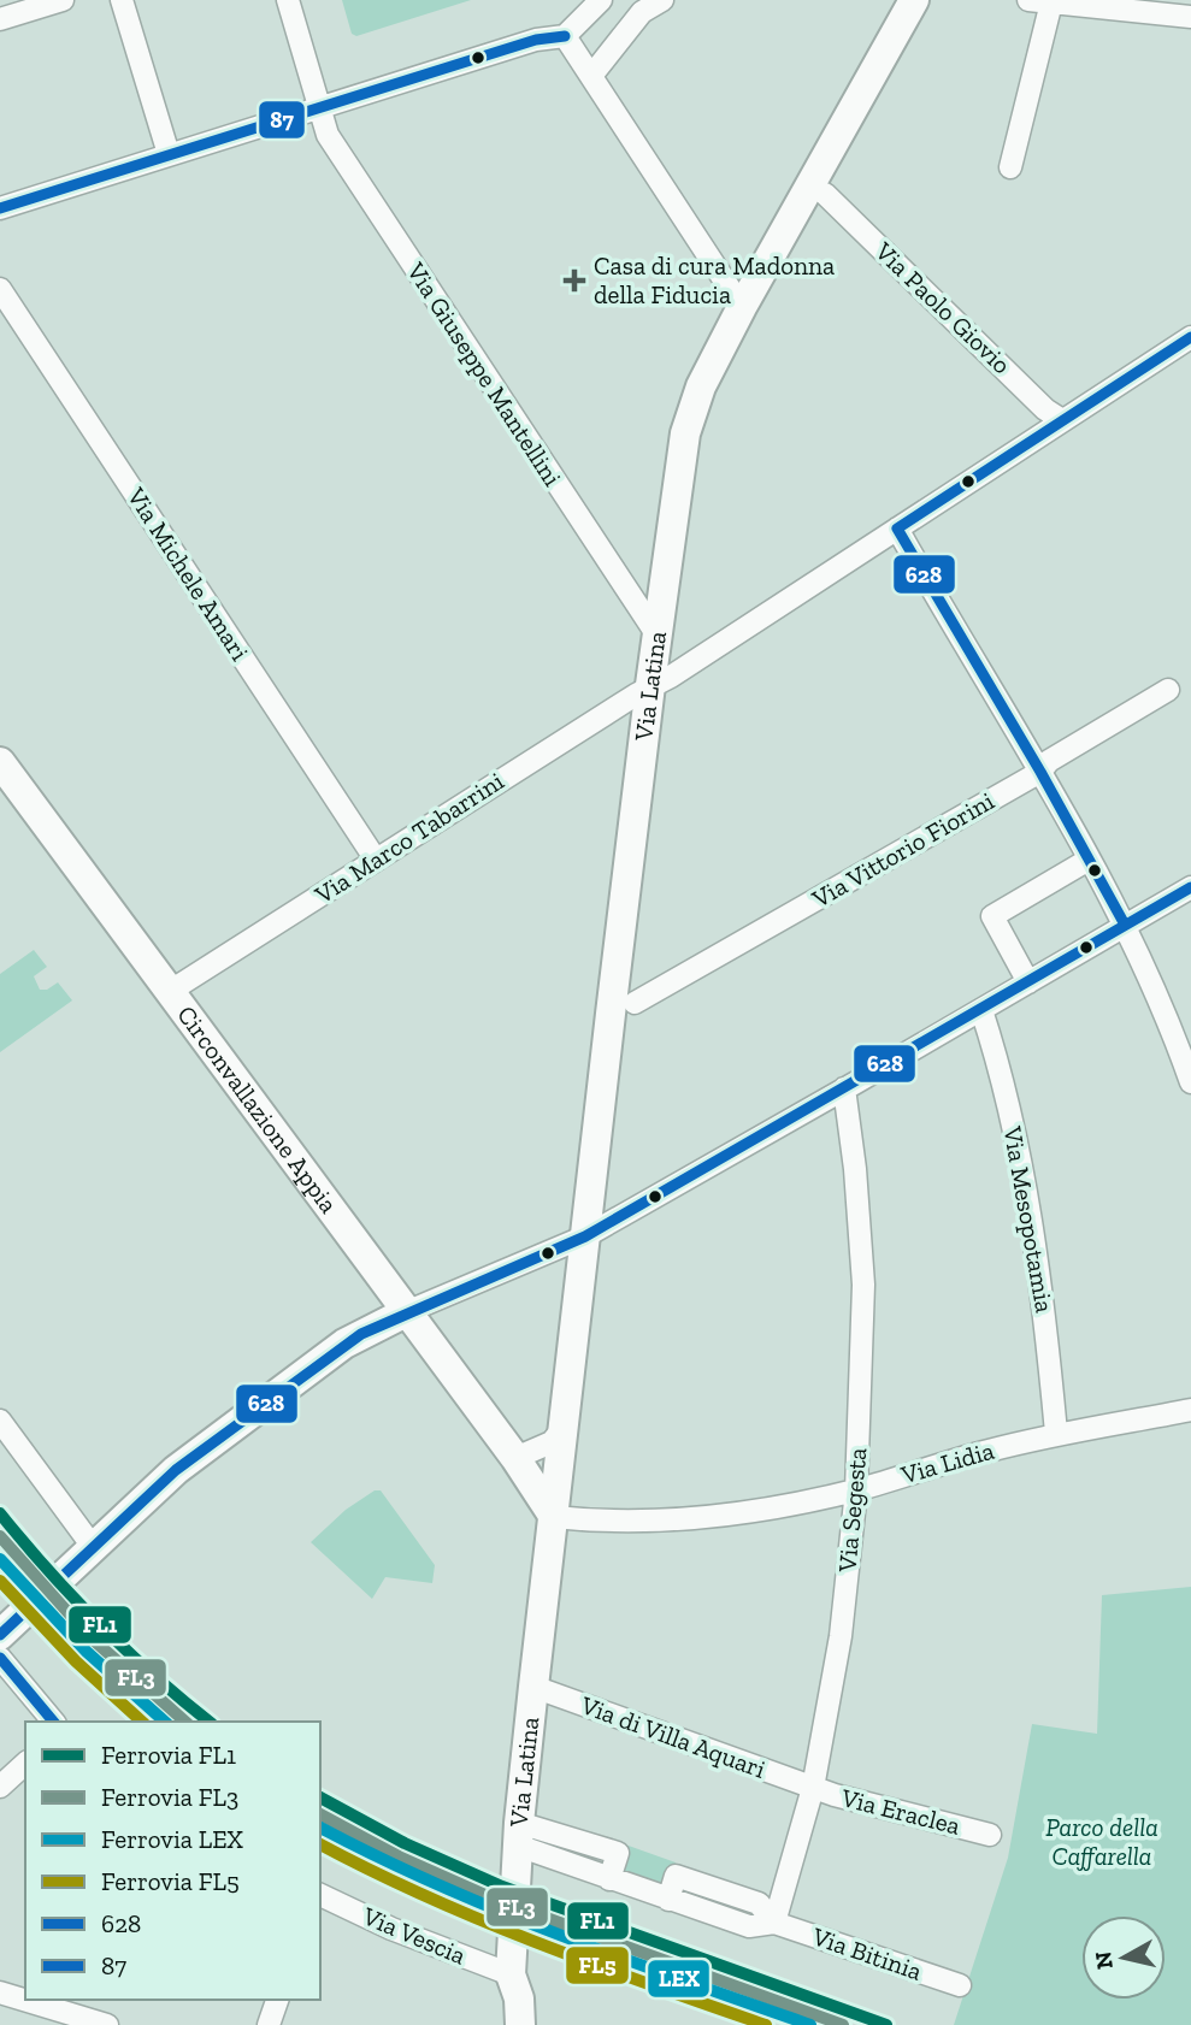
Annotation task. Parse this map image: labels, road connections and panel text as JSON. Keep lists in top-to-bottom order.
{
  "streets": {
    "street": [
      "Via Paolo Giovio",
      "Via Giuseppe Mantellini",
      "Via Michele Amari",
      "Via Latina",
      "Via Marco Tabarrini",
      "Via Vittorio Fiorini",
      "Circonvallazione Appia",
      "Via Mesopotamia",
      "Via Lidia",
      "Via Segesta",
      "Via di Villa Aquari",
      "Via Eraclea",
      "Via Vescia",
      "Via Bitinia"
    ]
  },
  "crossings": [
    ["Via Paolo Giovio", "Via Marco Tabarrini"],
    ["Via Giuseppe Mantellini", "Via Latina"],
    ["Via Michele Amari", "Via Marco Tabarrini"],
    ["Via Latina", "Via Marco Tabarrini"],
    ["Via Latina", "Circonvallazione Appia"],
    ["Via Latina", "Via Lidia"],
    ["Via Latina", "Via di Villa Aquari"],
    ["Via Latina", "Via Vescia"],
    ["Via Latina", "Via Bitinia"],
    ["Via Marco Tabarrini", "Circonvallazione Appia"],
    ["Circonvallazione Appia", "Via Lidia"],
    ["Via Mesopotamia", "Via Lidia"],
    ["Via Lidia", "Via Segesta"],
    ["Via Segesta", "Via di Villa Aquari"],
    ["Via Segesta", "Via Eraclea"],
    ["Via Segesta", "Via Bitinia"],
    ["Via di Villa Aquari", "Via Eraclea"]
  ],
  "parks": ["Parco della Caffarella"],
  "places": {
    "health": ["Casa di cura Madonna della Fiducia"]
  },
  "lines": [
    "transit line 87",
    "transit line 628",
    "rail line FL1",
    "rail line FL3",
    "rail line LEX",
    "rail line FL5"
  ],
  "legend": [
    "Ferrovia FL1",
    "Ferrovia FL3",
    "Ferrovia LEX",
    "Ferrovia FL5",
    "628",
    "87"
  ],
  "north": "left"
}
